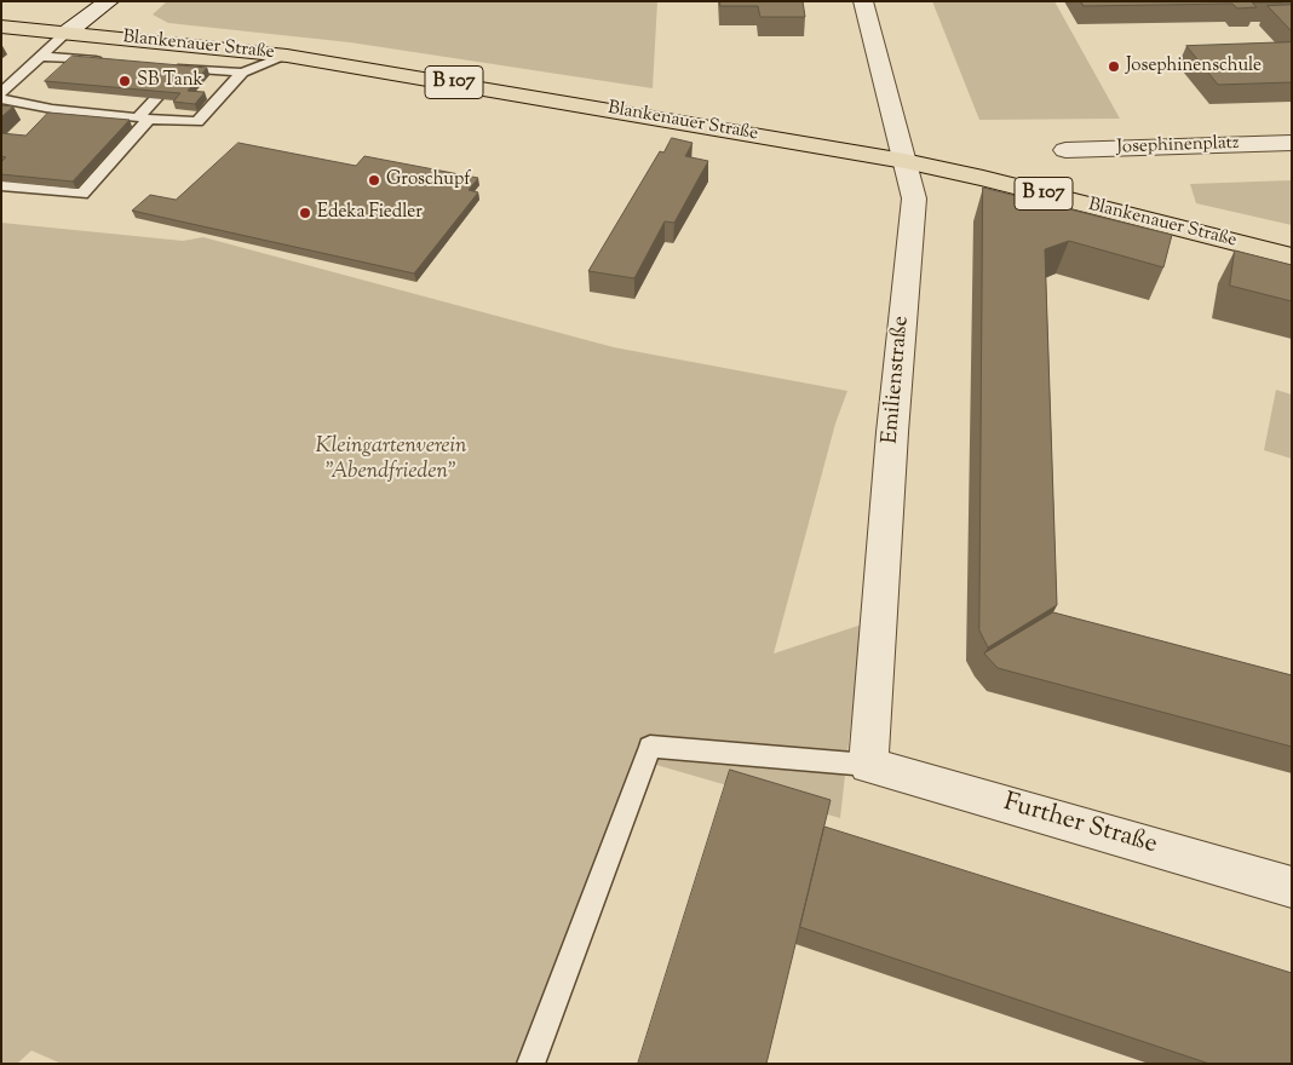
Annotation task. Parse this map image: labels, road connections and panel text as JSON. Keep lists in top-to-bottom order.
{
  "streets": {
    "main road": ["Blankenauer Straße", "B 107"],
    "street": ["Josephinenplatz", "Emilienstraße", "Further Straße"]
  },
  "crossings": [
    ["Blankenauer Straße", "Emilienstraße"],
    ["Emilienstraße", "Further Straße"]
  ],
  "parks": ["Kleingartenverein \"Abendfrieden\""],
  "places": [
    "Josephinenschule",
    "SB Tank",
    "Groschupf",
    "Edeka Fiedler"
  ]
}
